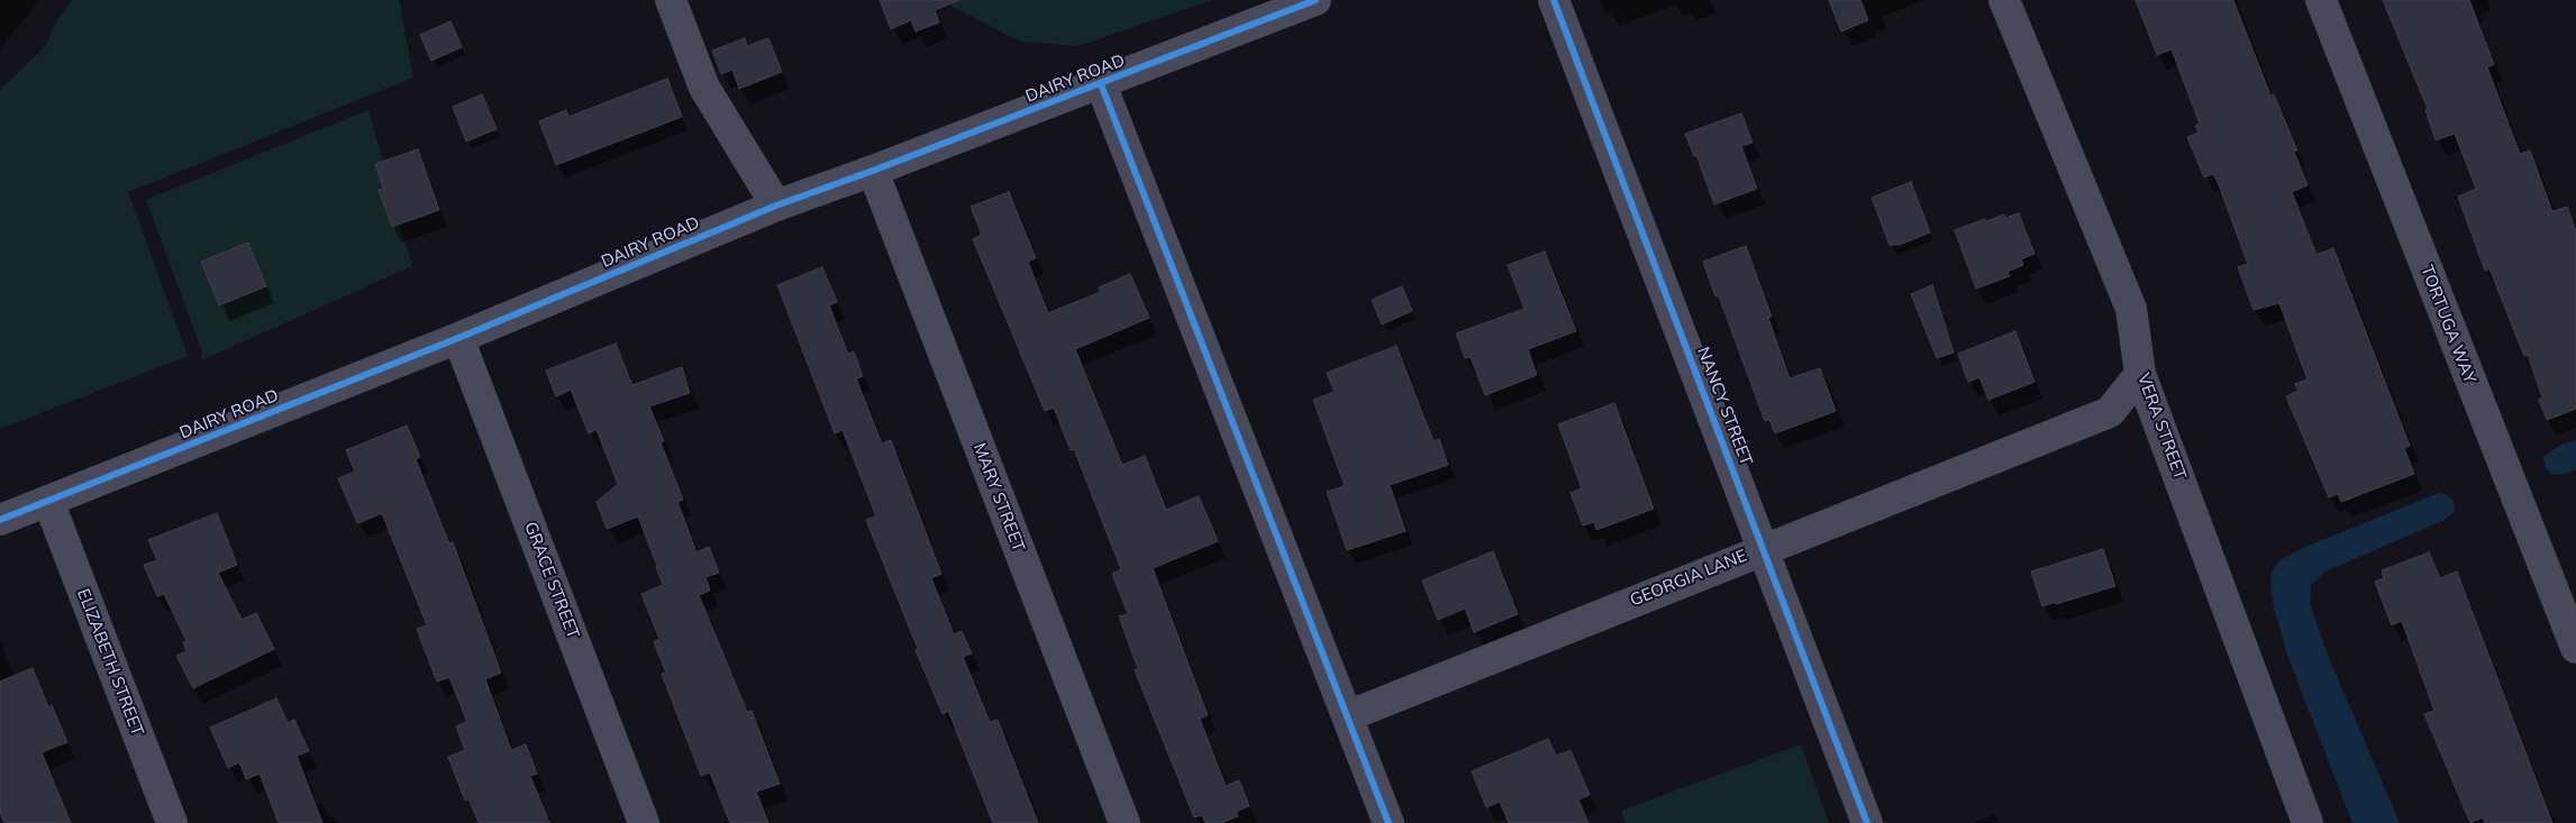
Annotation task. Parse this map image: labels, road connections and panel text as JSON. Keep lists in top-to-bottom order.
{
  "streets": {
    "street": [
      "DAIRY ROAD",
      "TORTUGA WAY",
      "NANCY STREET",
      "VERA STREET",
      "MARY STREET",
      "GEORGIA LANE",
      "GRACE STREET",
      "ELIZABETH STREET"
    ]
  },
  "crossings": [
    ["DAIRY ROAD", "MARY STREET"],
    ["DAIRY ROAD", "GRACE STREET"],
    ["DAIRY ROAD", "ELIZABETH STREET"],
    ["NANCY STREET", "GEORGIA LANE"],
    ["VERA STREET", "GEORGIA LANE"]
  ]
}
